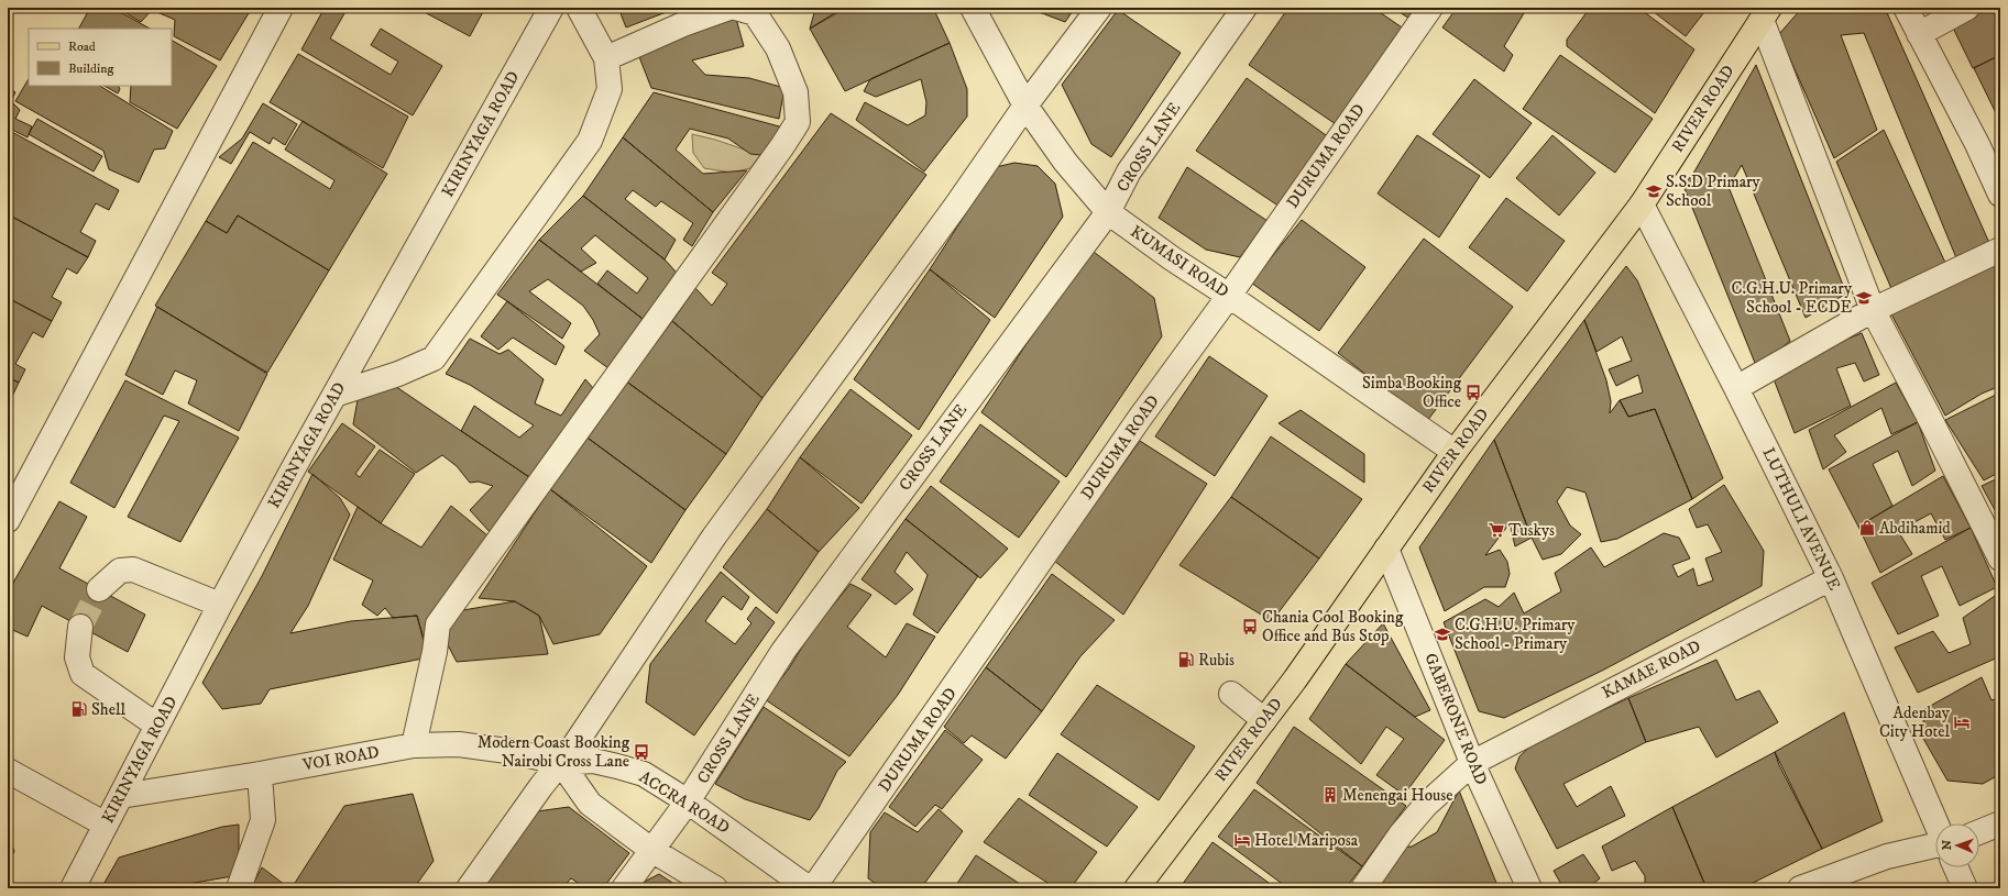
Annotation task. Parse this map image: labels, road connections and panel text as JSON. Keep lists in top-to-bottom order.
{
  "streets": {
    "main road": ["RIVER ROAD"],
    "street": [
      "KIRINYAGA ROAD",
      "CROSS LANE",
      "DURUMA ROAD",
      "KUMASI ROAD",
      "LUTHULI AVENUE",
      "KAMAE ROAD",
      "GABERONE ROAD",
      "VOI ROAD",
      "ACCRA ROAD"
    ]
  },
  "crossings": [
    ["RIVER ROAD", "KUMASI ROAD"],
    ["RIVER ROAD", "LUTHULI AVENUE"],
    ["RIVER ROAD", "GABERONE ROAD"],
    ["KIRINYAGA ROAD", "VOI ROAD"],
    ["CROSS LANE", "KUMASI ROAD"],
    ["CROSS LANE", "ACCRA ROAD"],
    ["DURUMA ROAD", "KUMASI ROAD"],
    ["LUTHULI AVENUE", "KAMAE ROAD"],
    ["KAMAE ROAD", "GABERONE ROAD"],
    ["VOI ROAD", "ACCRA ROAD"]
  ],
  "places": {
    "school or university": ["S.S.D Primary School", "C.G.H.U. Primary School - ECDE", "C.G.H.U. Primary School - Primary"],
    "bus stop": ["Simba Booking Office", "Chania Cool Booking Office and Bus Stop", "Modern Coast Booking Nairobi Cross Lane"],
    "shop": ["Abdihamid"],
    "supermarket": ["Tuskys"],
    "fuel station": ["Rubis", "Shell"],
    "hotel": ["Adenbay City Hotel", "Hotel Mariposa"],
    "building": ["Menengai House"]
  },
  "legend": ["Road", "Building"],
  "north": "left"
}
